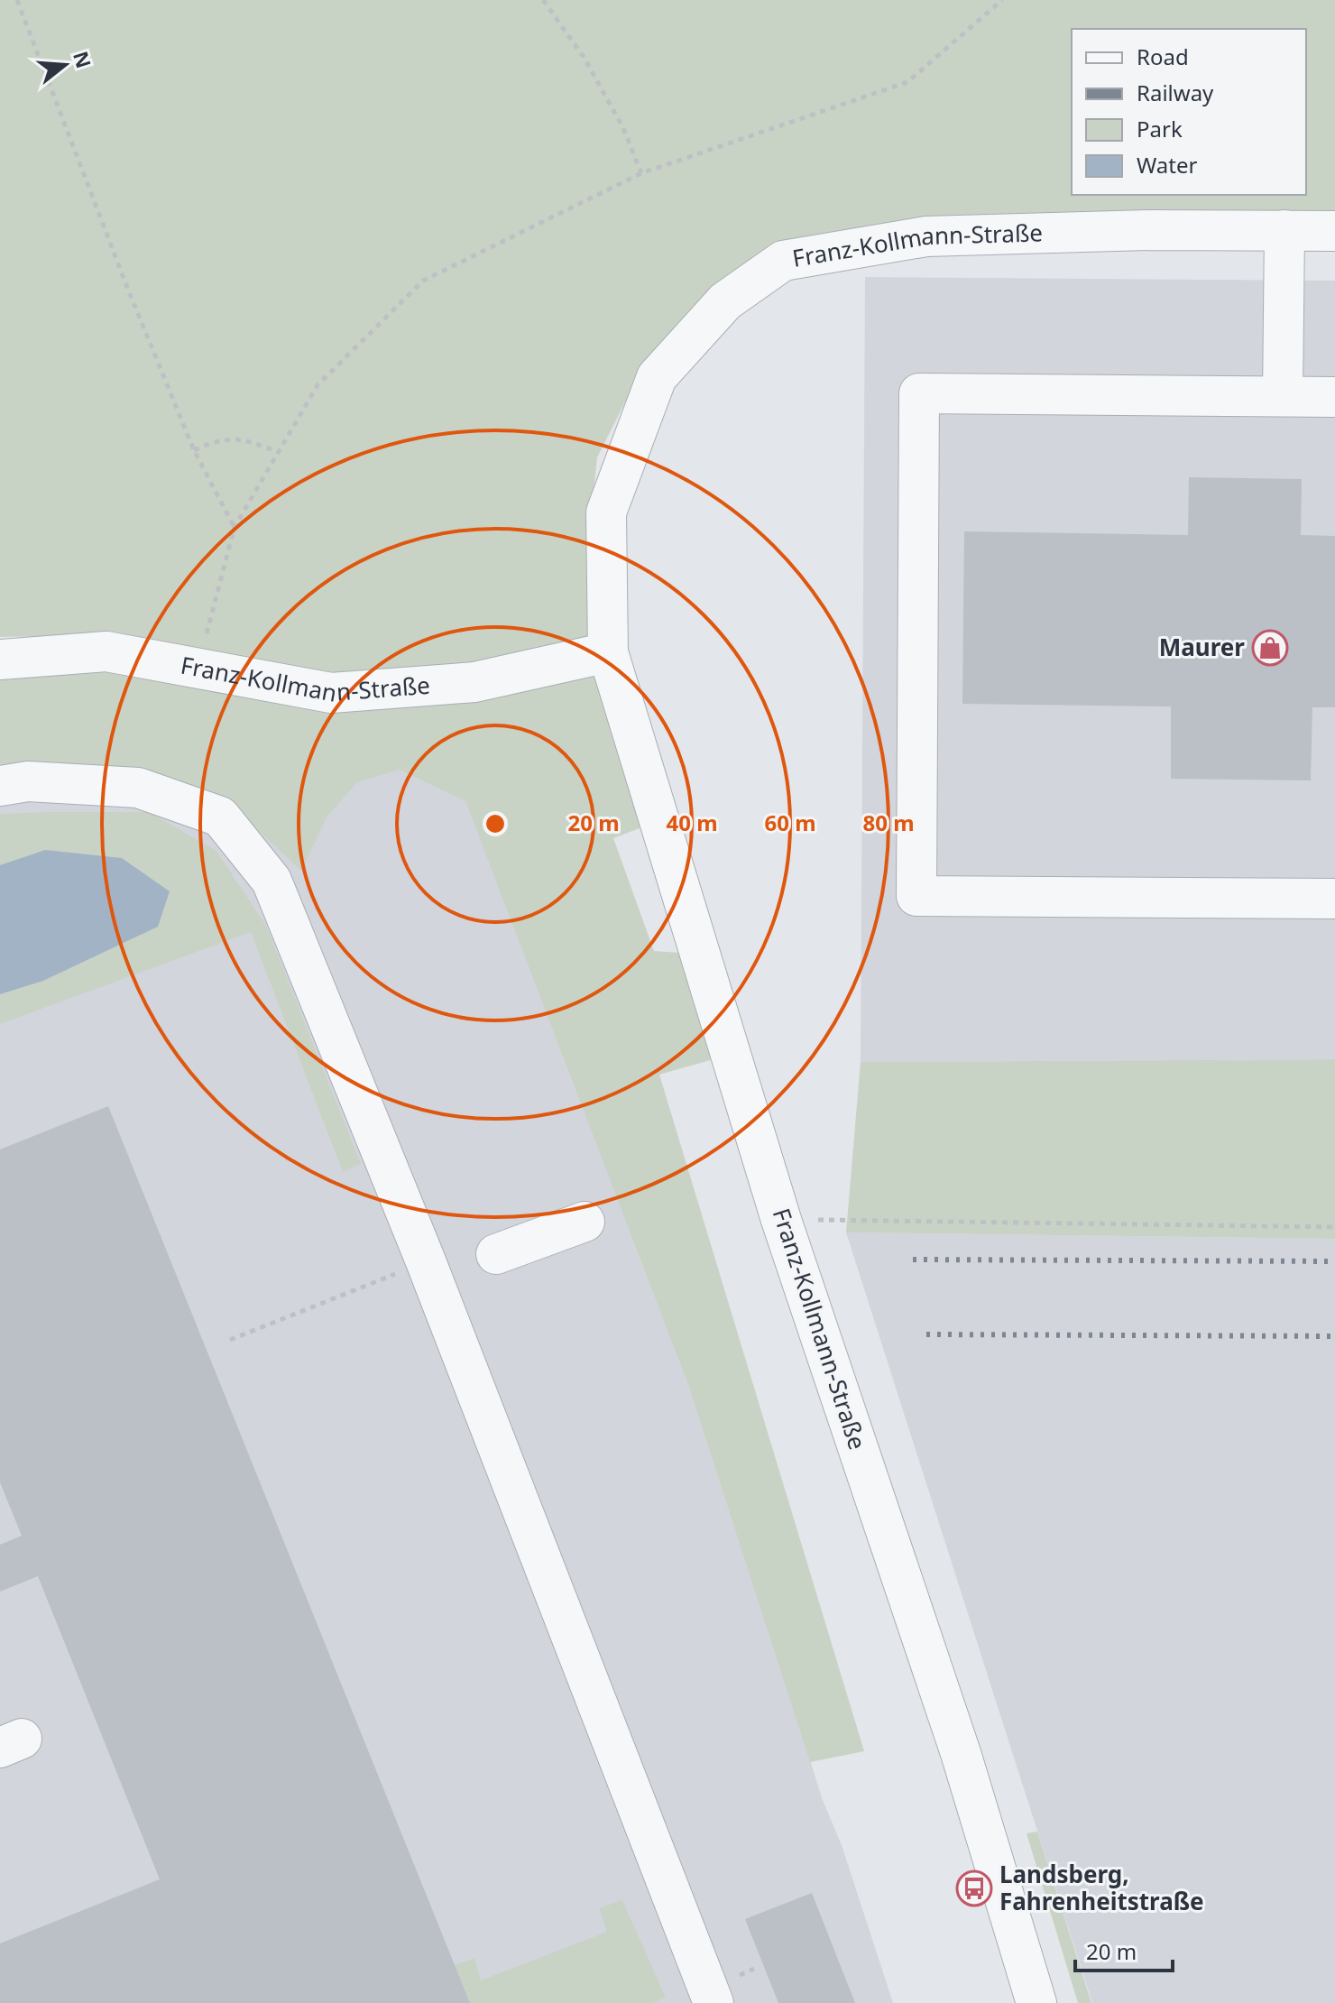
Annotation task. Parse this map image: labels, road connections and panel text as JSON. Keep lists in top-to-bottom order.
{
  "streets": {
    "street": ["Franz-Kollmann-Straße"]
  },
  "places": {
    "shop": ["Maurer"],
    "bus stop": ["Landsberg, Fahrenheitstraße"]
  },
  "legend": [
    "Road",
    "Railway",
    "Park",
    "Water"
  ],
  "scale_bar": "20 m",
  "north": "right",
  "rings": [
    "20 m",
    "40 m",
    "60 m",
    "80 m"
  ]
}
